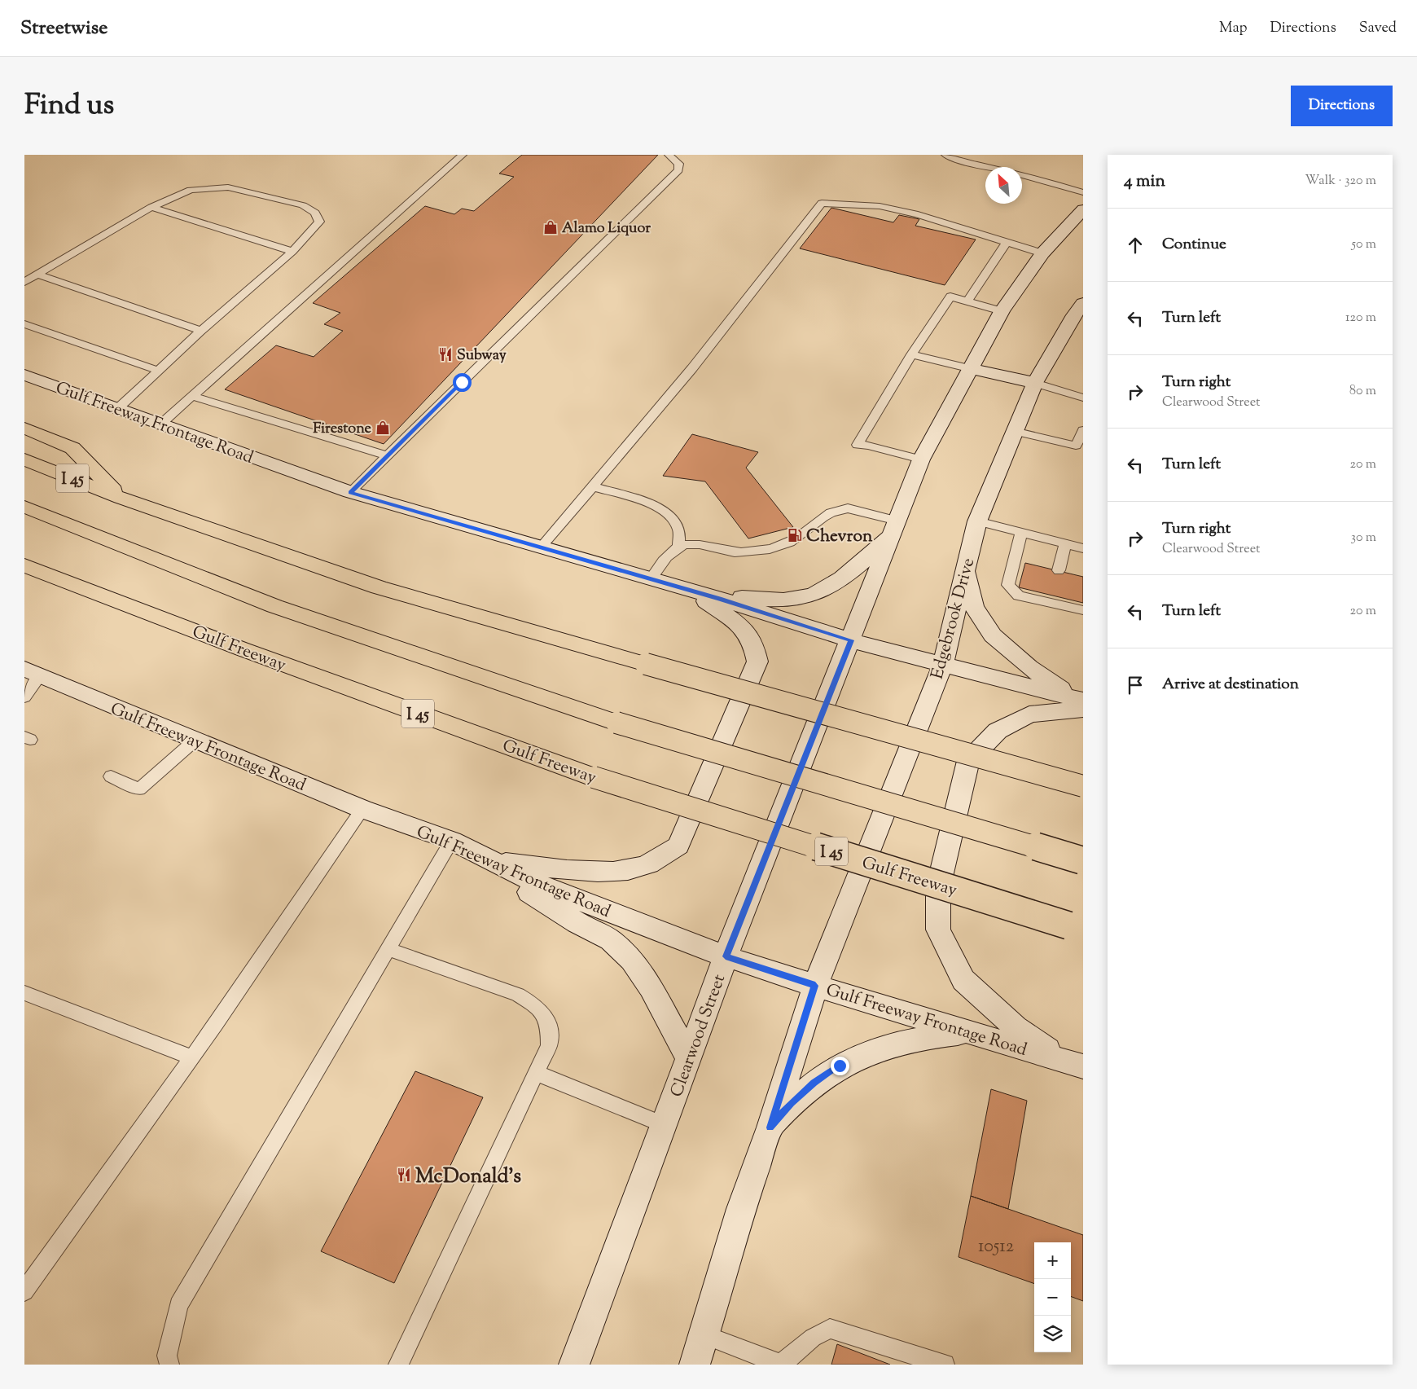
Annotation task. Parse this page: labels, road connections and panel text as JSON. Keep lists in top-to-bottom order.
{
  "streets": {
    "highway": ["I 45", "Gulf Freeway"],
    "main road": ["Gulf Freeway Frontage Road", "Edgebrook Drive", "Clearwood Street"]
  },
  "crossings": [
    ["Gulf Freeway Frontage Road", "Edgebrook Drive"],
    ["Gulf Freeway Frontage Road", "Clearwood Street"]
  ],
  "places": {
    "shop": ["Alamo Liquor", "Firestone"],
    "restaurant": ["Subway", "McDonald's"],
    "fuel station": ["Chevron"]
  },
  "house_numbers": ["10512"],
  "north": "top left",
  "page": {
    "header": "Streetwise",
    "nav": ["Map", "Directions", "Saved"],
    "title": "Find us",
    "buttons": "Directions",
    "heading": ["4 min", "Walk · 320 m"],
    "list": [
      ["Continue", "50 m"],
      ["Turn left", "120 m"],
      ["Turn right", "Clearwood Street", "80 m"],
      ["Turn left", "20 m"],
      ["Turn right", "Clearwood Street", "30 m"],
      ["Turn left", "20 m"],
      "Arrive at destination"
    ],
    "map_buttons": ["+", "−"]
  }
}
